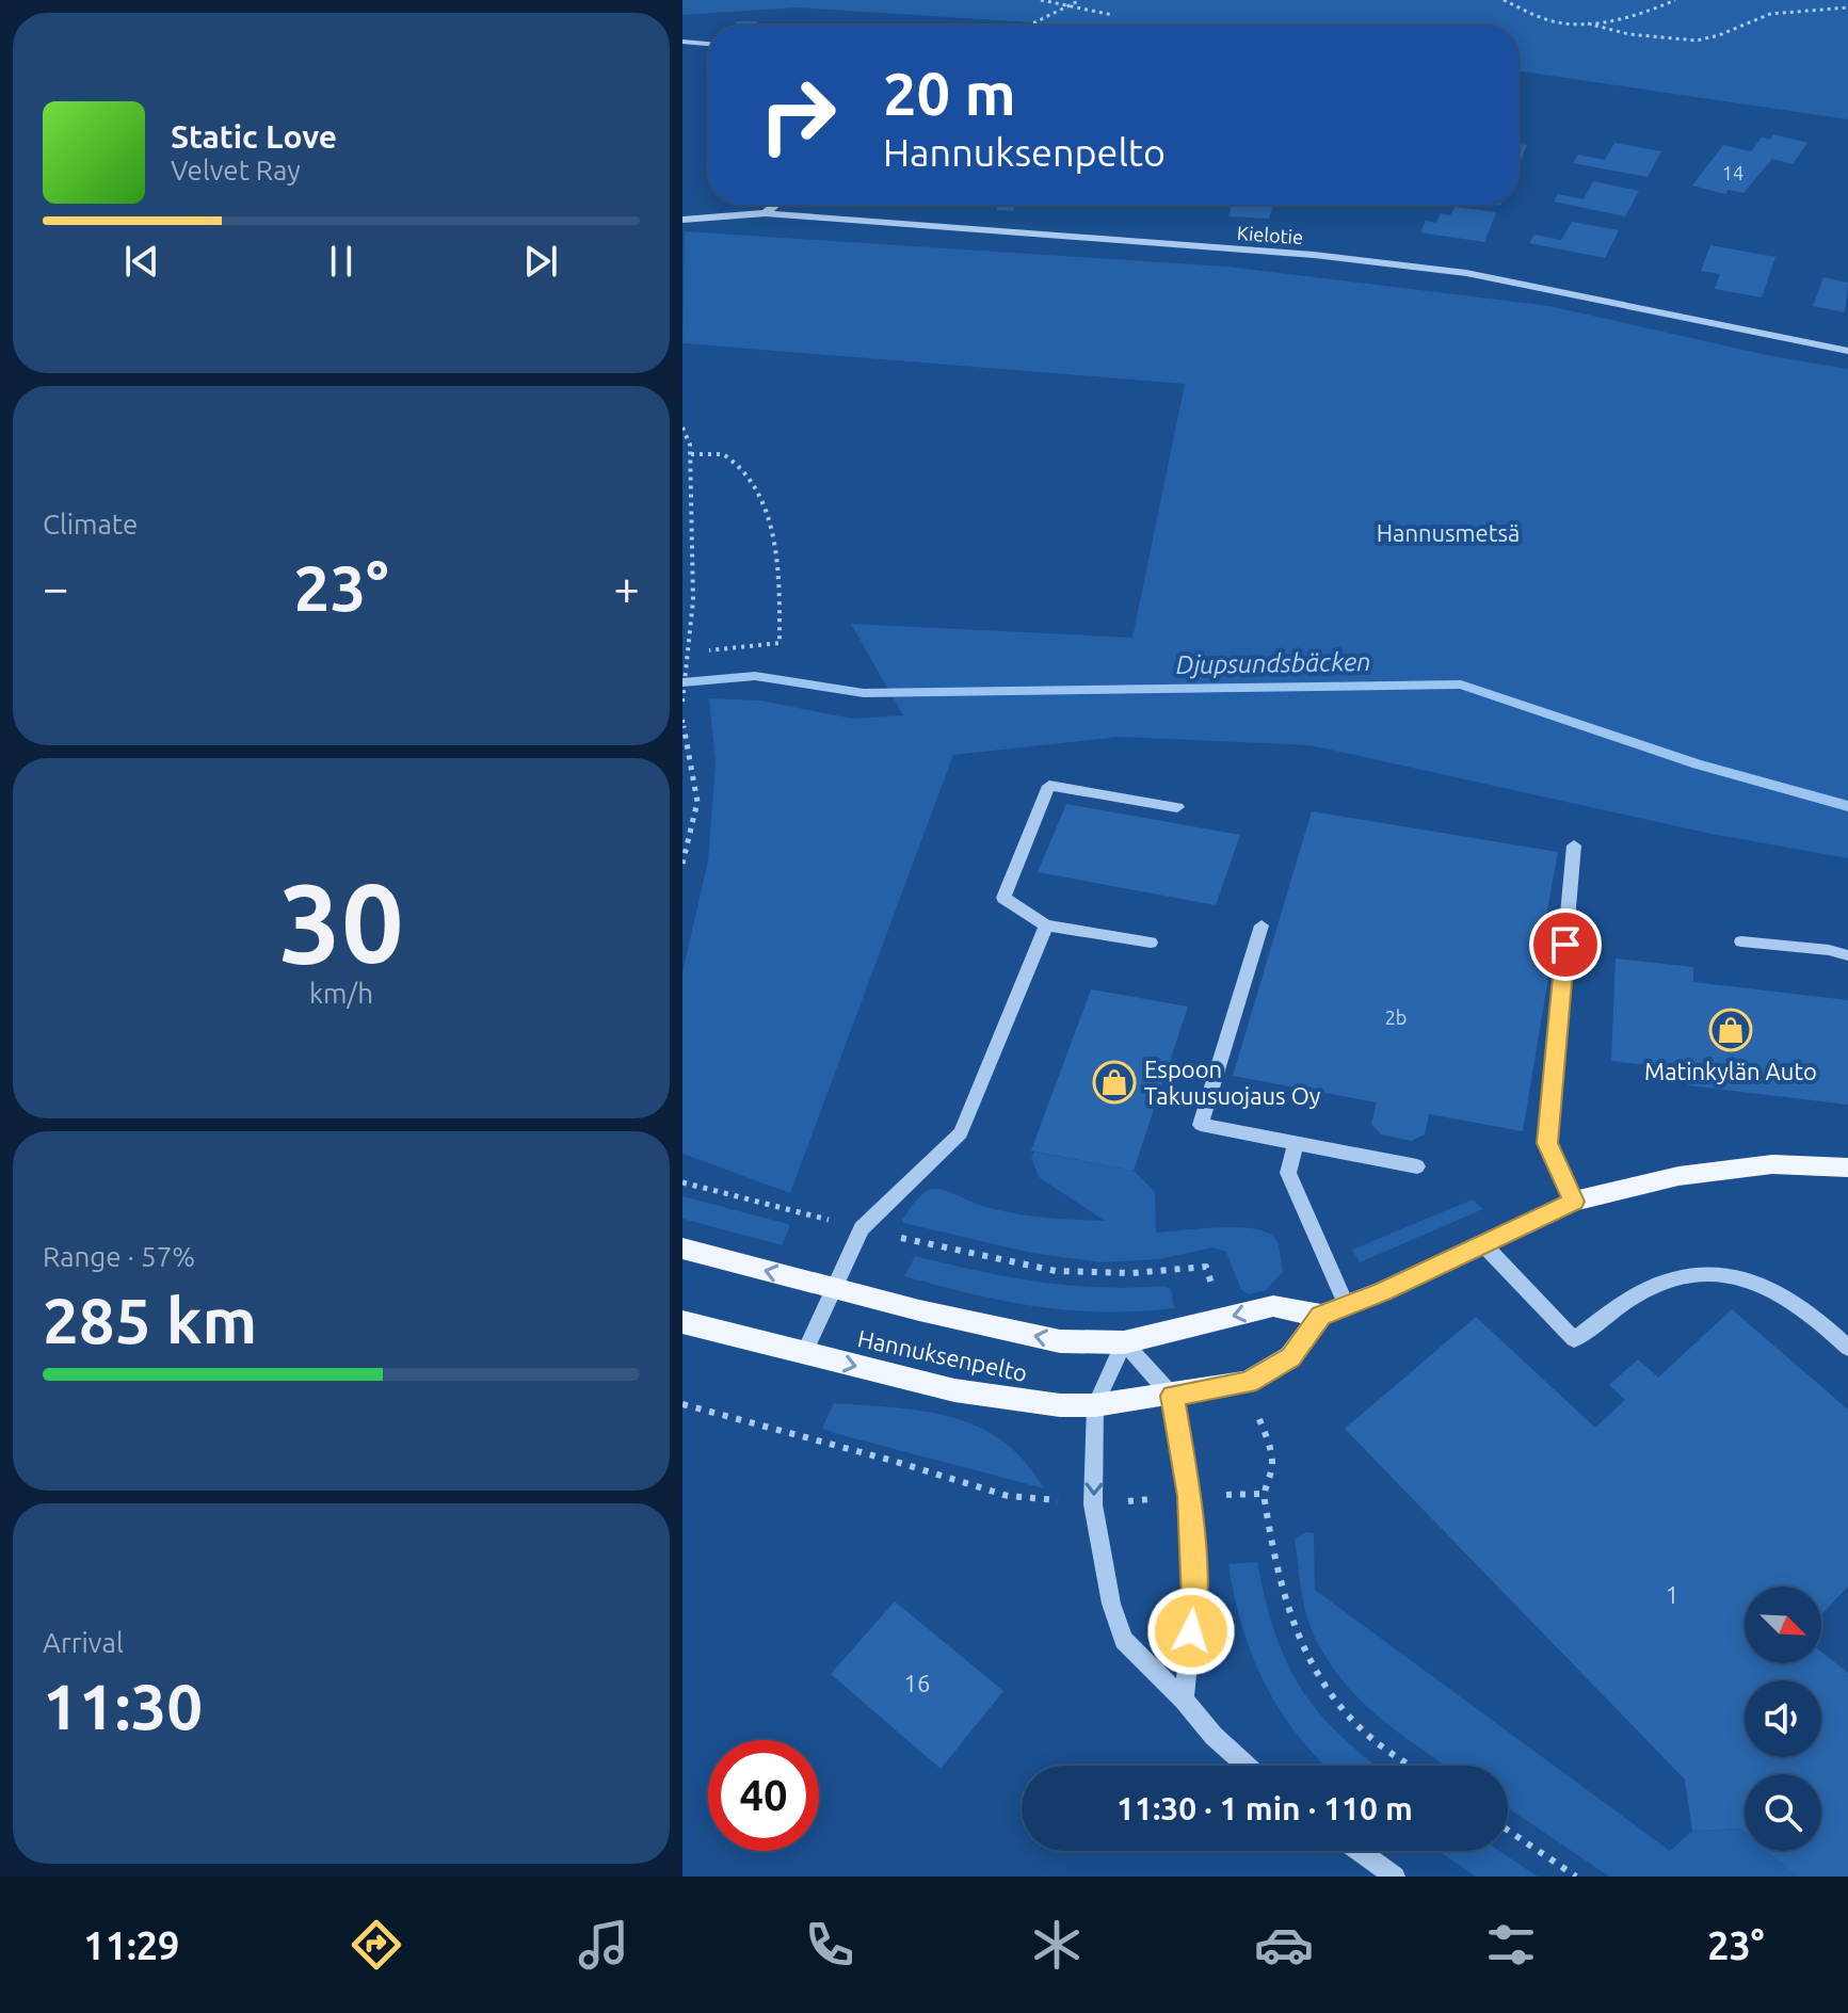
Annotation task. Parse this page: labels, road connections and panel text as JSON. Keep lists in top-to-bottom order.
{
  "streets": {
    "main road": ["Hannuksenpelto"],
    "street": ["Kielotie"]
  },
  "water": ["Djupsundsbäcken"],
  "parks": ["Hannusmetsä"],
  "places": {
    "shop": ["Matinkylän Auto", "Espoon Takuusuojaus Oy"]
  },
  "house_numbers": [
    "14",
    "2b",
    "1",
    "16"
  ],
  "north": "bottom right",
  "page": {
    "turn": ["20 m", "Hannuksenpelto"],
    "song": ["Static Love", "Velvet Ray"],
    "tile": [
      "Climate",
      ["30", "km/h"],
      ["Range · 57%", "285 km"],
      ["Arrival", "11:30"]
    ],
    "heat": ["−", "23°", "+"],
    "limit": "40",
    "trip": "11:30 · 1 min · 110 m",
    "tabs": ["11:29", "23°"]
  }
}
